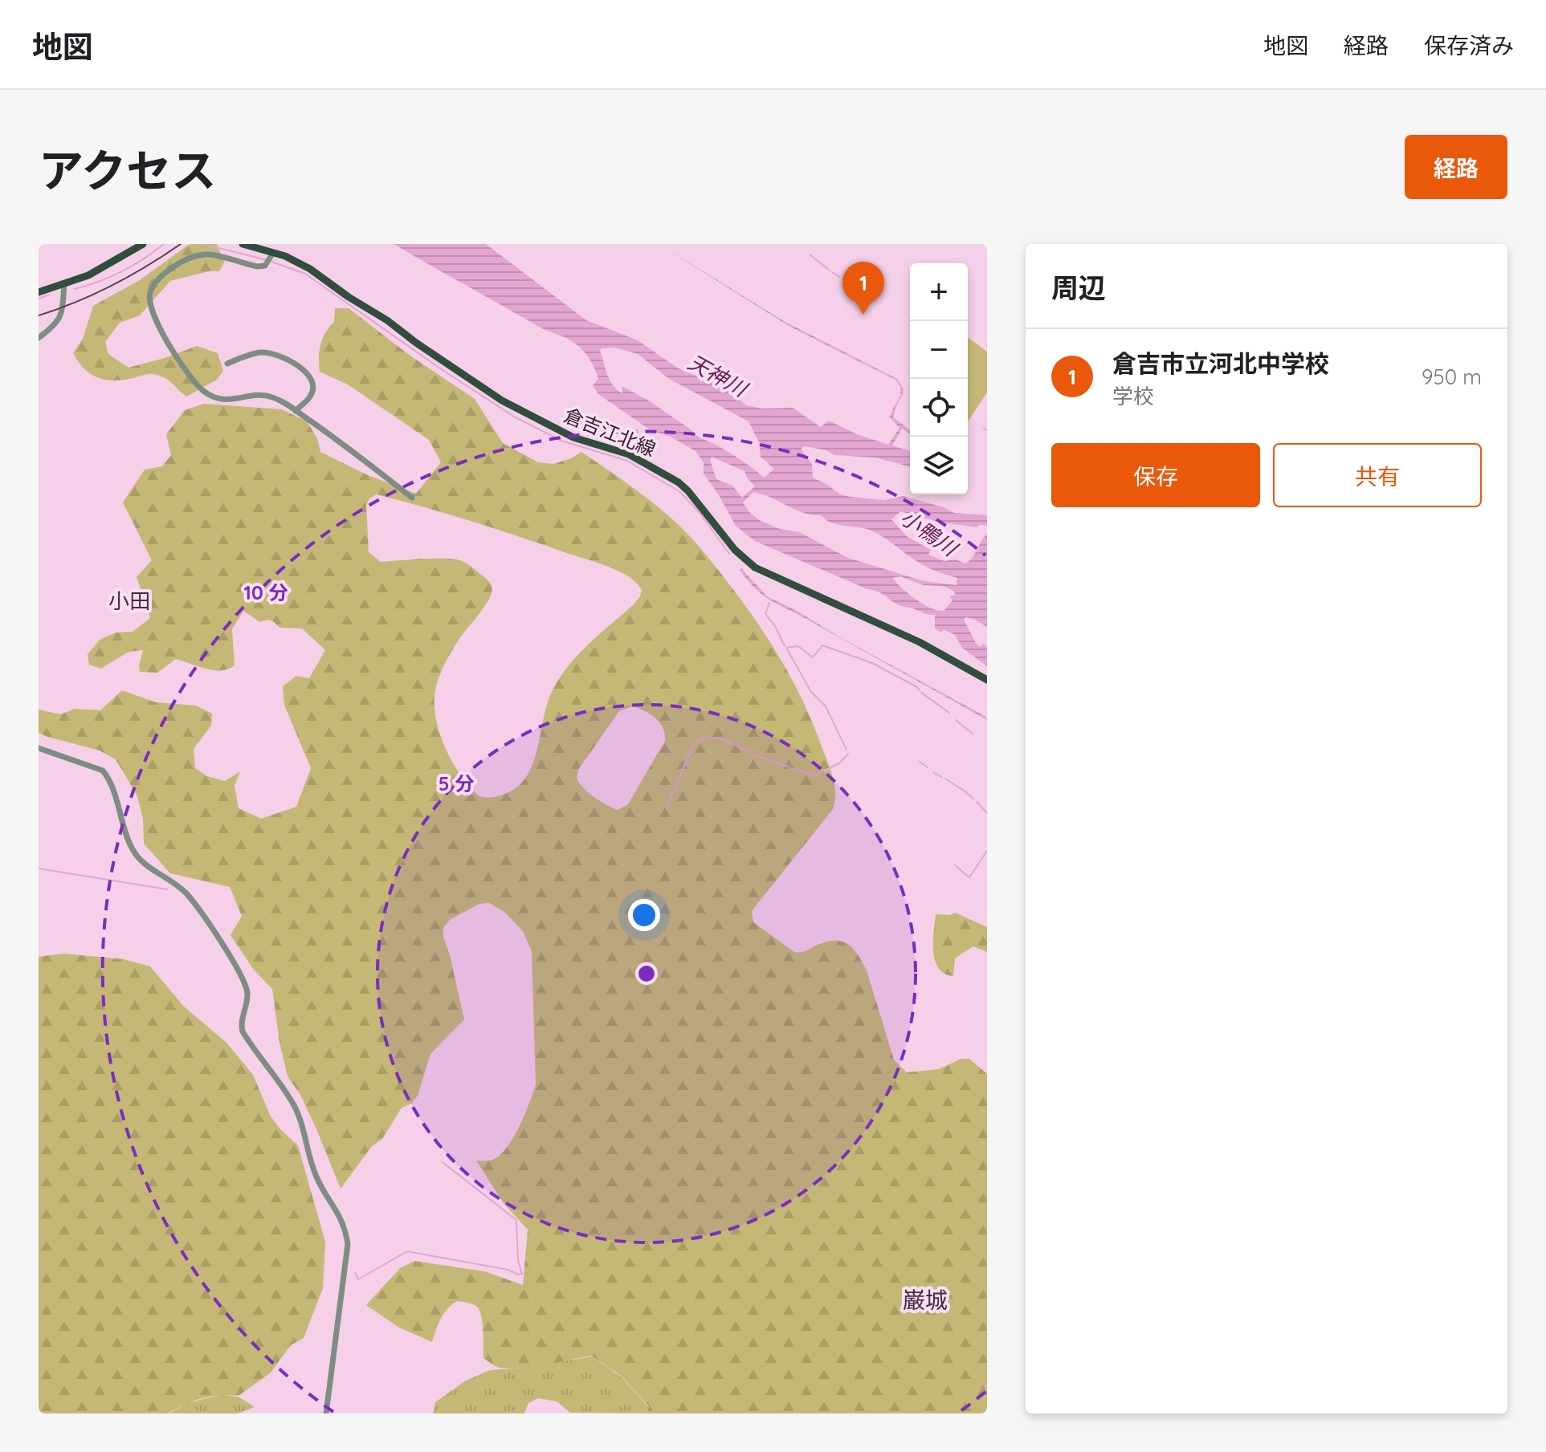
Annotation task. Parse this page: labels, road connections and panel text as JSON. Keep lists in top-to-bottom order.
{
  "streets": {
    "main road": ["倉吉江北線"]
  },
  "districts": ["小田", "巌城"],
  "water": ["天神川", "小鴨川"],
  "page": {
    "header": "地図",
    "nav": ["地図", "経路", "保存済み"],
    "title": "アクセス",
    "buttons": [
      "経路",
      ["保存", "共有"]
    ],
    "heading": "周辺",
    "pins": "1",
    "map_buttons": ["+", "−"],
    "list": [
      {
        "mark": "1",
        "name": "倉吉市立河北中学校",
        "note": "学校",
        "value": "950 m"
      }
    ]
  },
  "rings": ["10 分", "5 分"]
}
